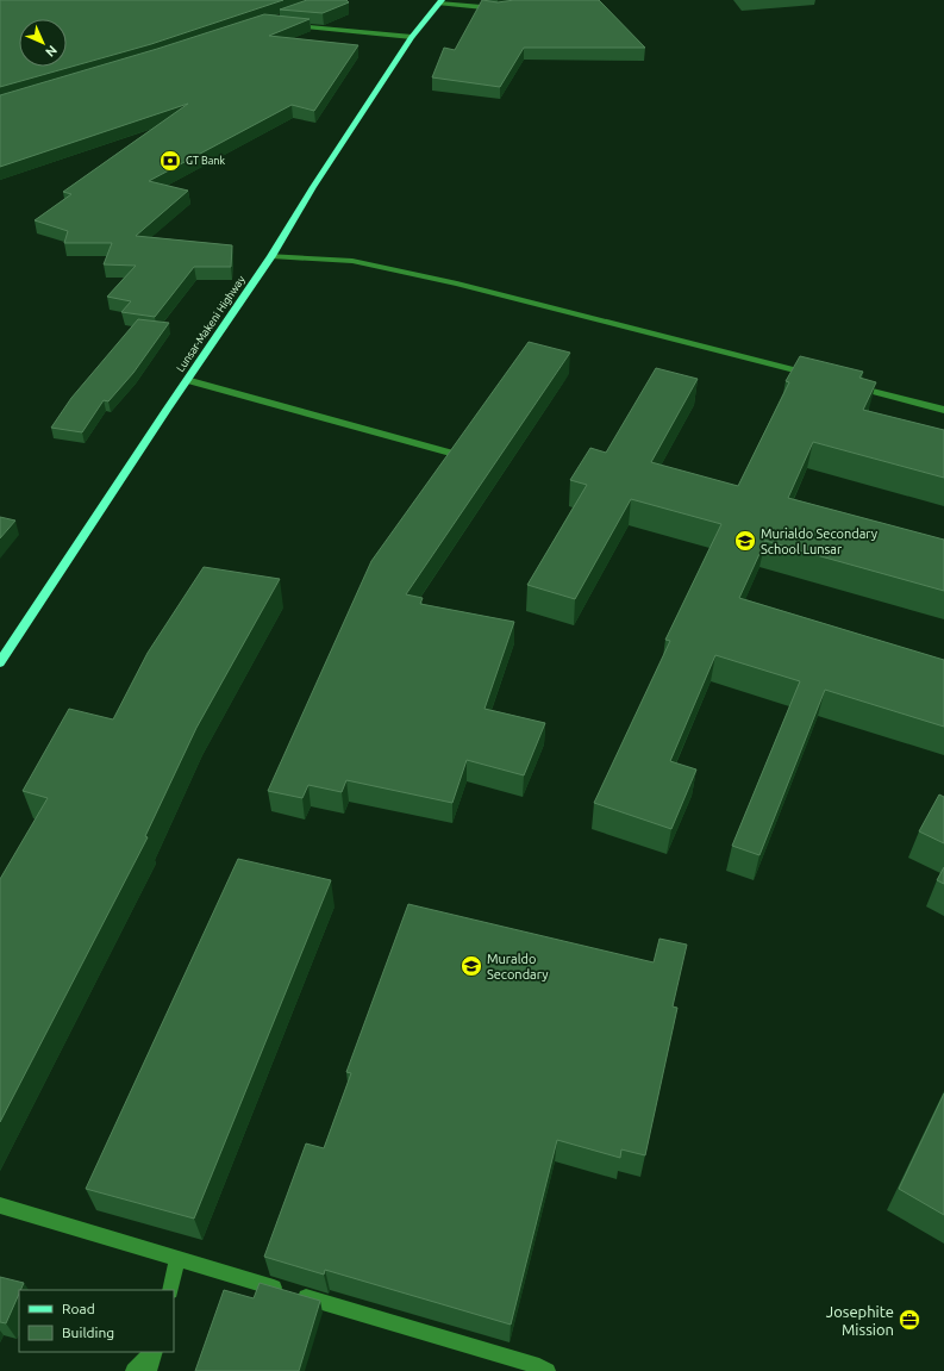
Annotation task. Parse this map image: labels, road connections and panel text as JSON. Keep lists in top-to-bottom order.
{
  "streets": {
    "main road": ["Lunsar-Makeni Highway"]
  },
  "places": {
    "bank": ["GT Bank"],
    "school or university": ["Murialdo Secondary School Lunsar", "Muraldo Secondary"],
    "office": ["Josephite Mission"]
  },
  "legend": ["Road", "Building"],
  "north": "bottom right"
}
